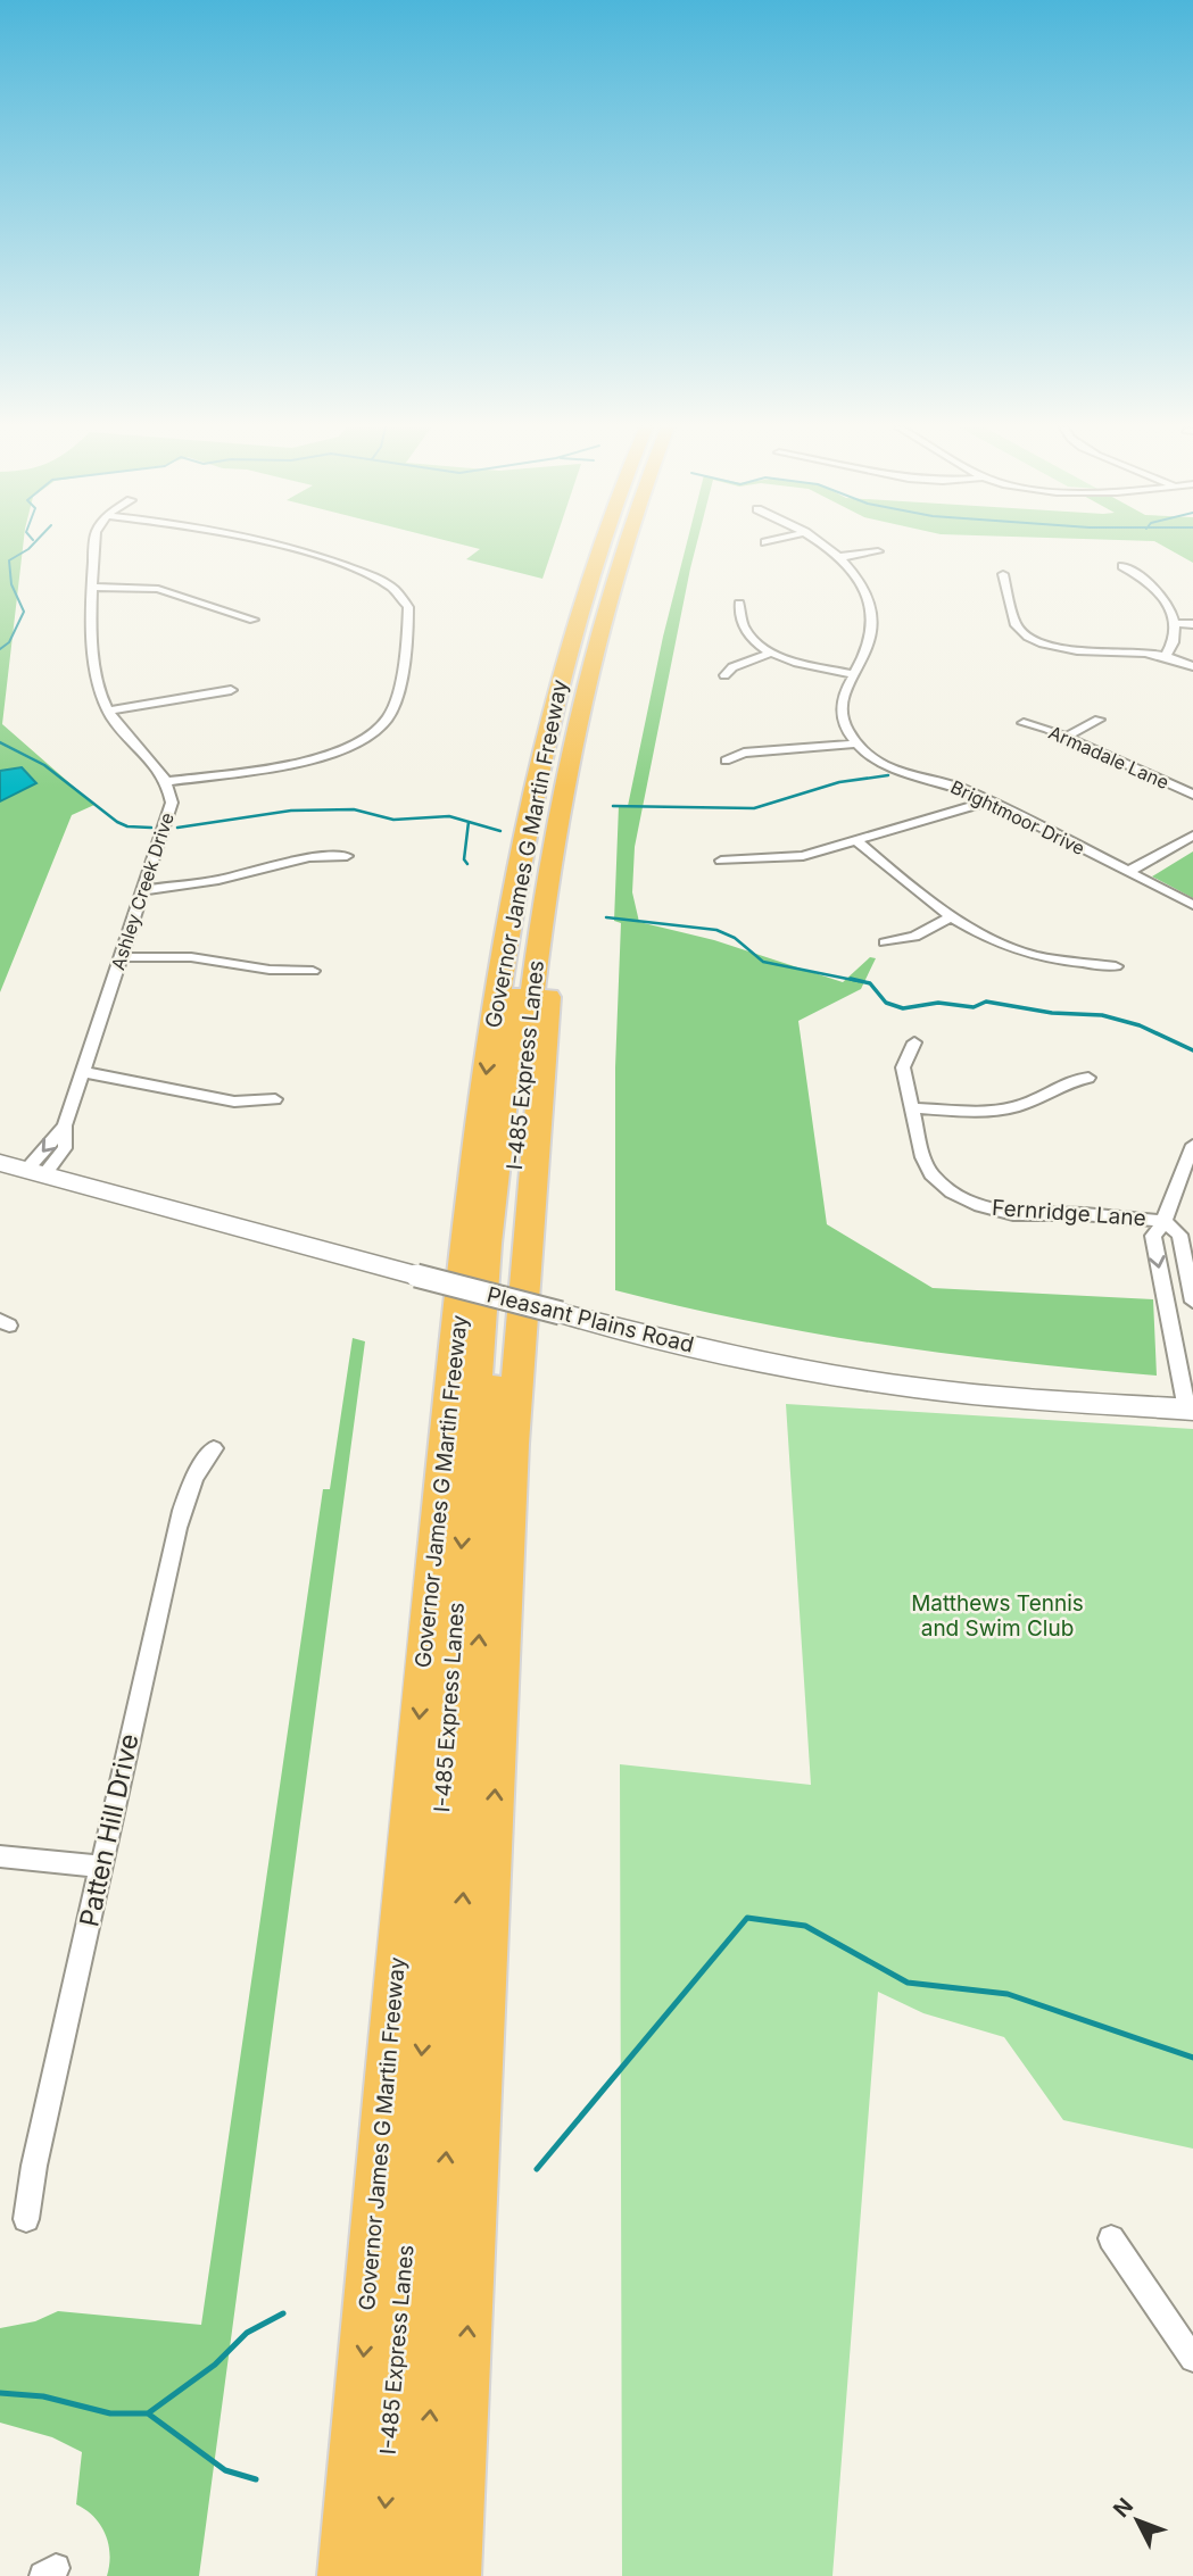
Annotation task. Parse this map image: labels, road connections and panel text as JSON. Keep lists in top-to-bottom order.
{
  "streets": {
    "highway": ["Governor James G Martin Freeway", "I-485 Express Lanes"],
    "street": [
      "Armadale Lane",
      "Brightmoor Drive",
      "Ashley Creek Drive",
      "Fernridge Lane",
      "Pleasant Plains Road",
      "Patten Hill Drive"
    ]
  },
  "crossings": [
    ["Ashley Creek Drive", "Pleasant Plains Road"]
  ],
  "parks": ["Matthews Tennis and Swim Club"],
  "north": "top left"
}
